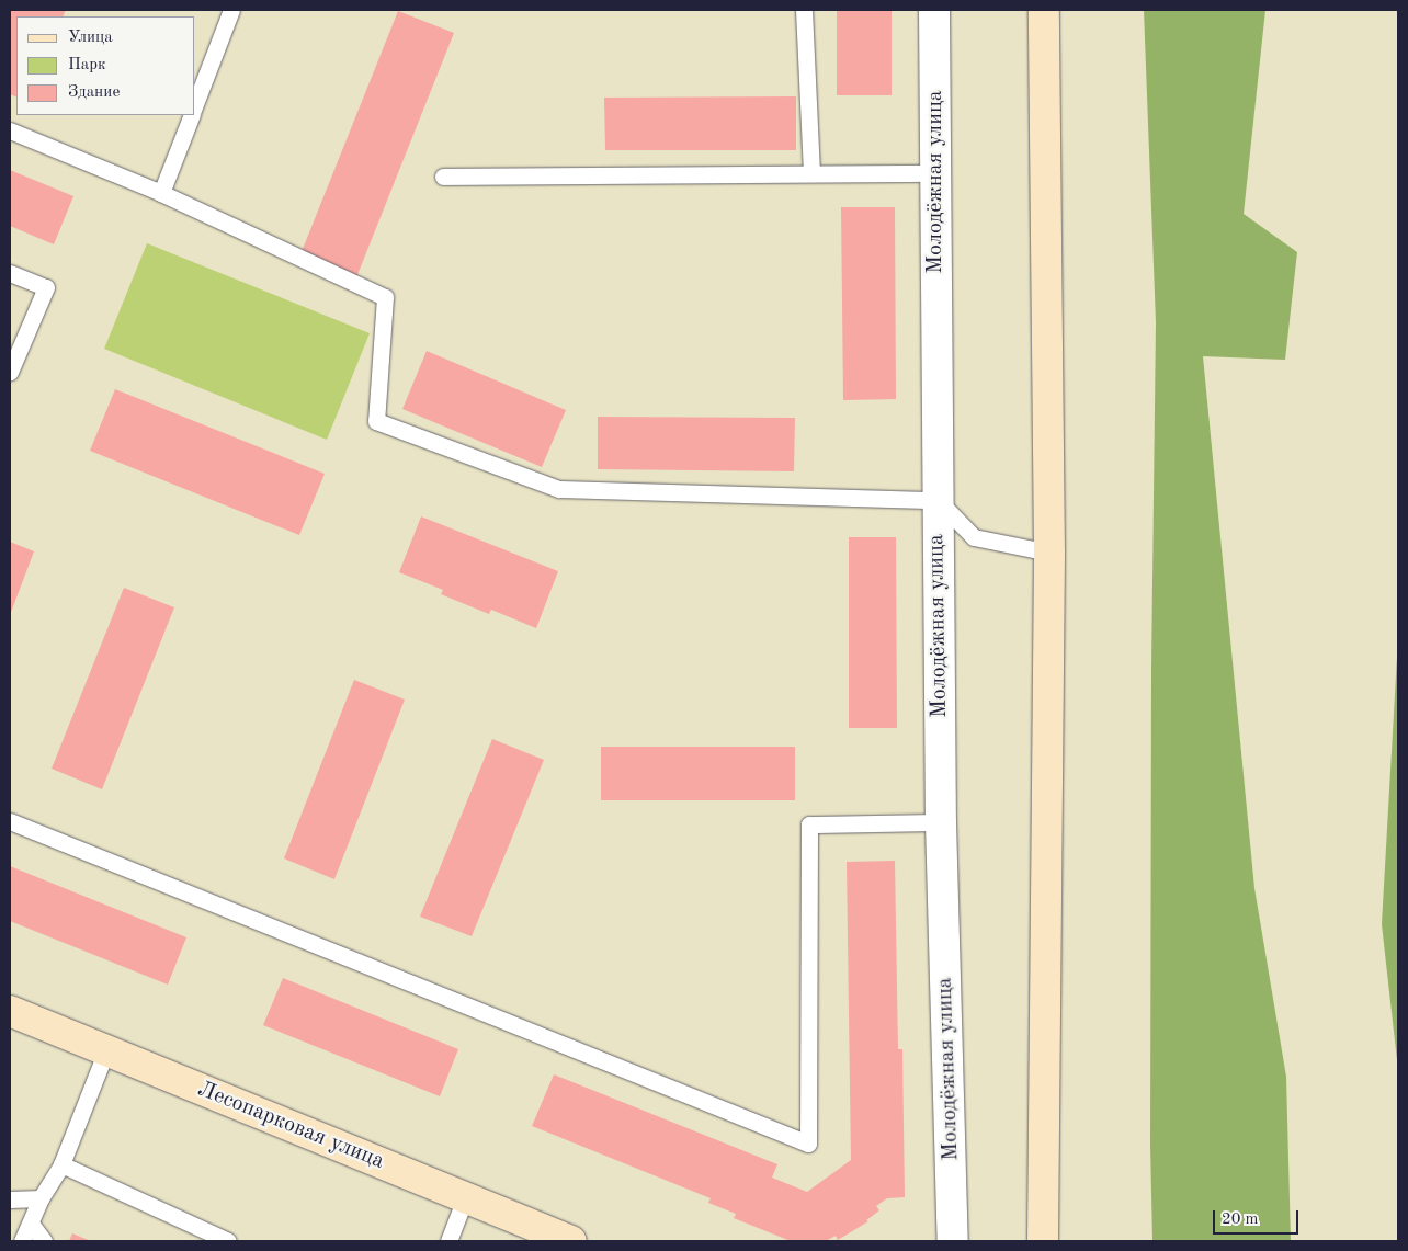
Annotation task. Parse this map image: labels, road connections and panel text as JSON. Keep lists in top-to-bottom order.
{
  "streets": {
    "street": ["Молодёжная улица", "Лесопарковая улица"]
  },
  "legend": ["Улица", "Парк", "Здание"],
  "scale_bar": "20 m"
}
